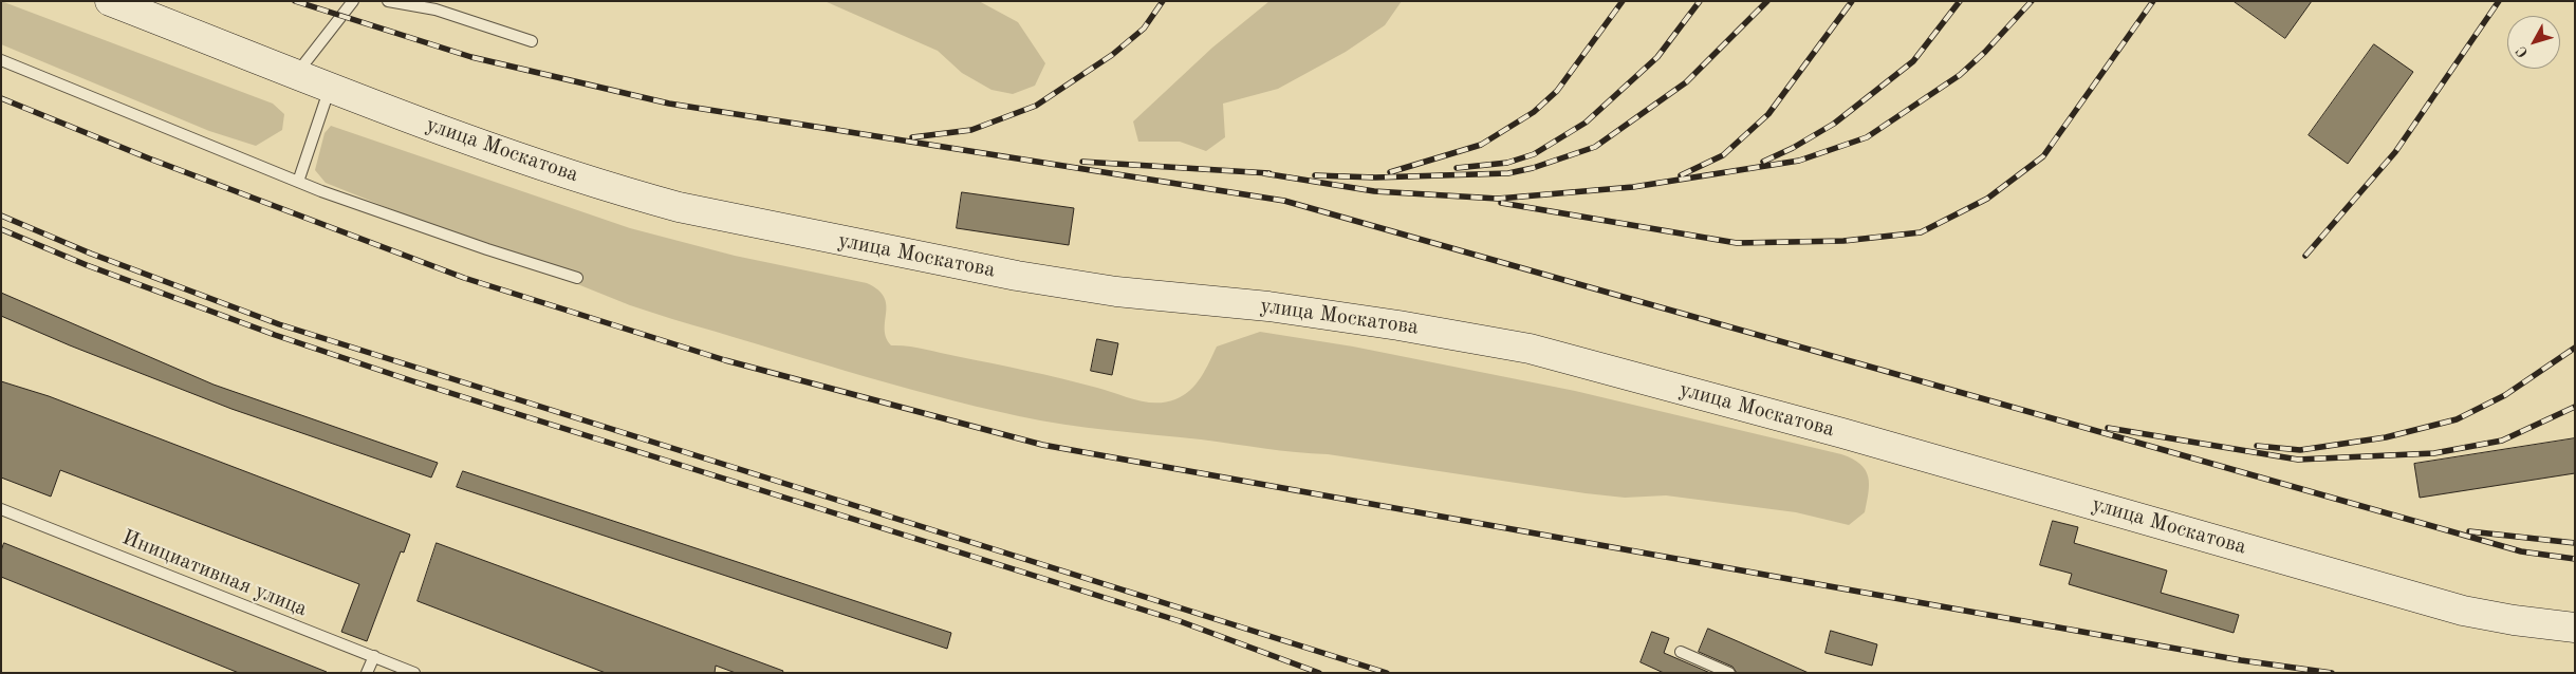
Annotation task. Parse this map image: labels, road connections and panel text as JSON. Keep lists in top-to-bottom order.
{
  "streets": {
    "main road": ["улица Москатова"],
    "lane": ["Инициативная улица"]
  },
  "north": "bottom left"
}
